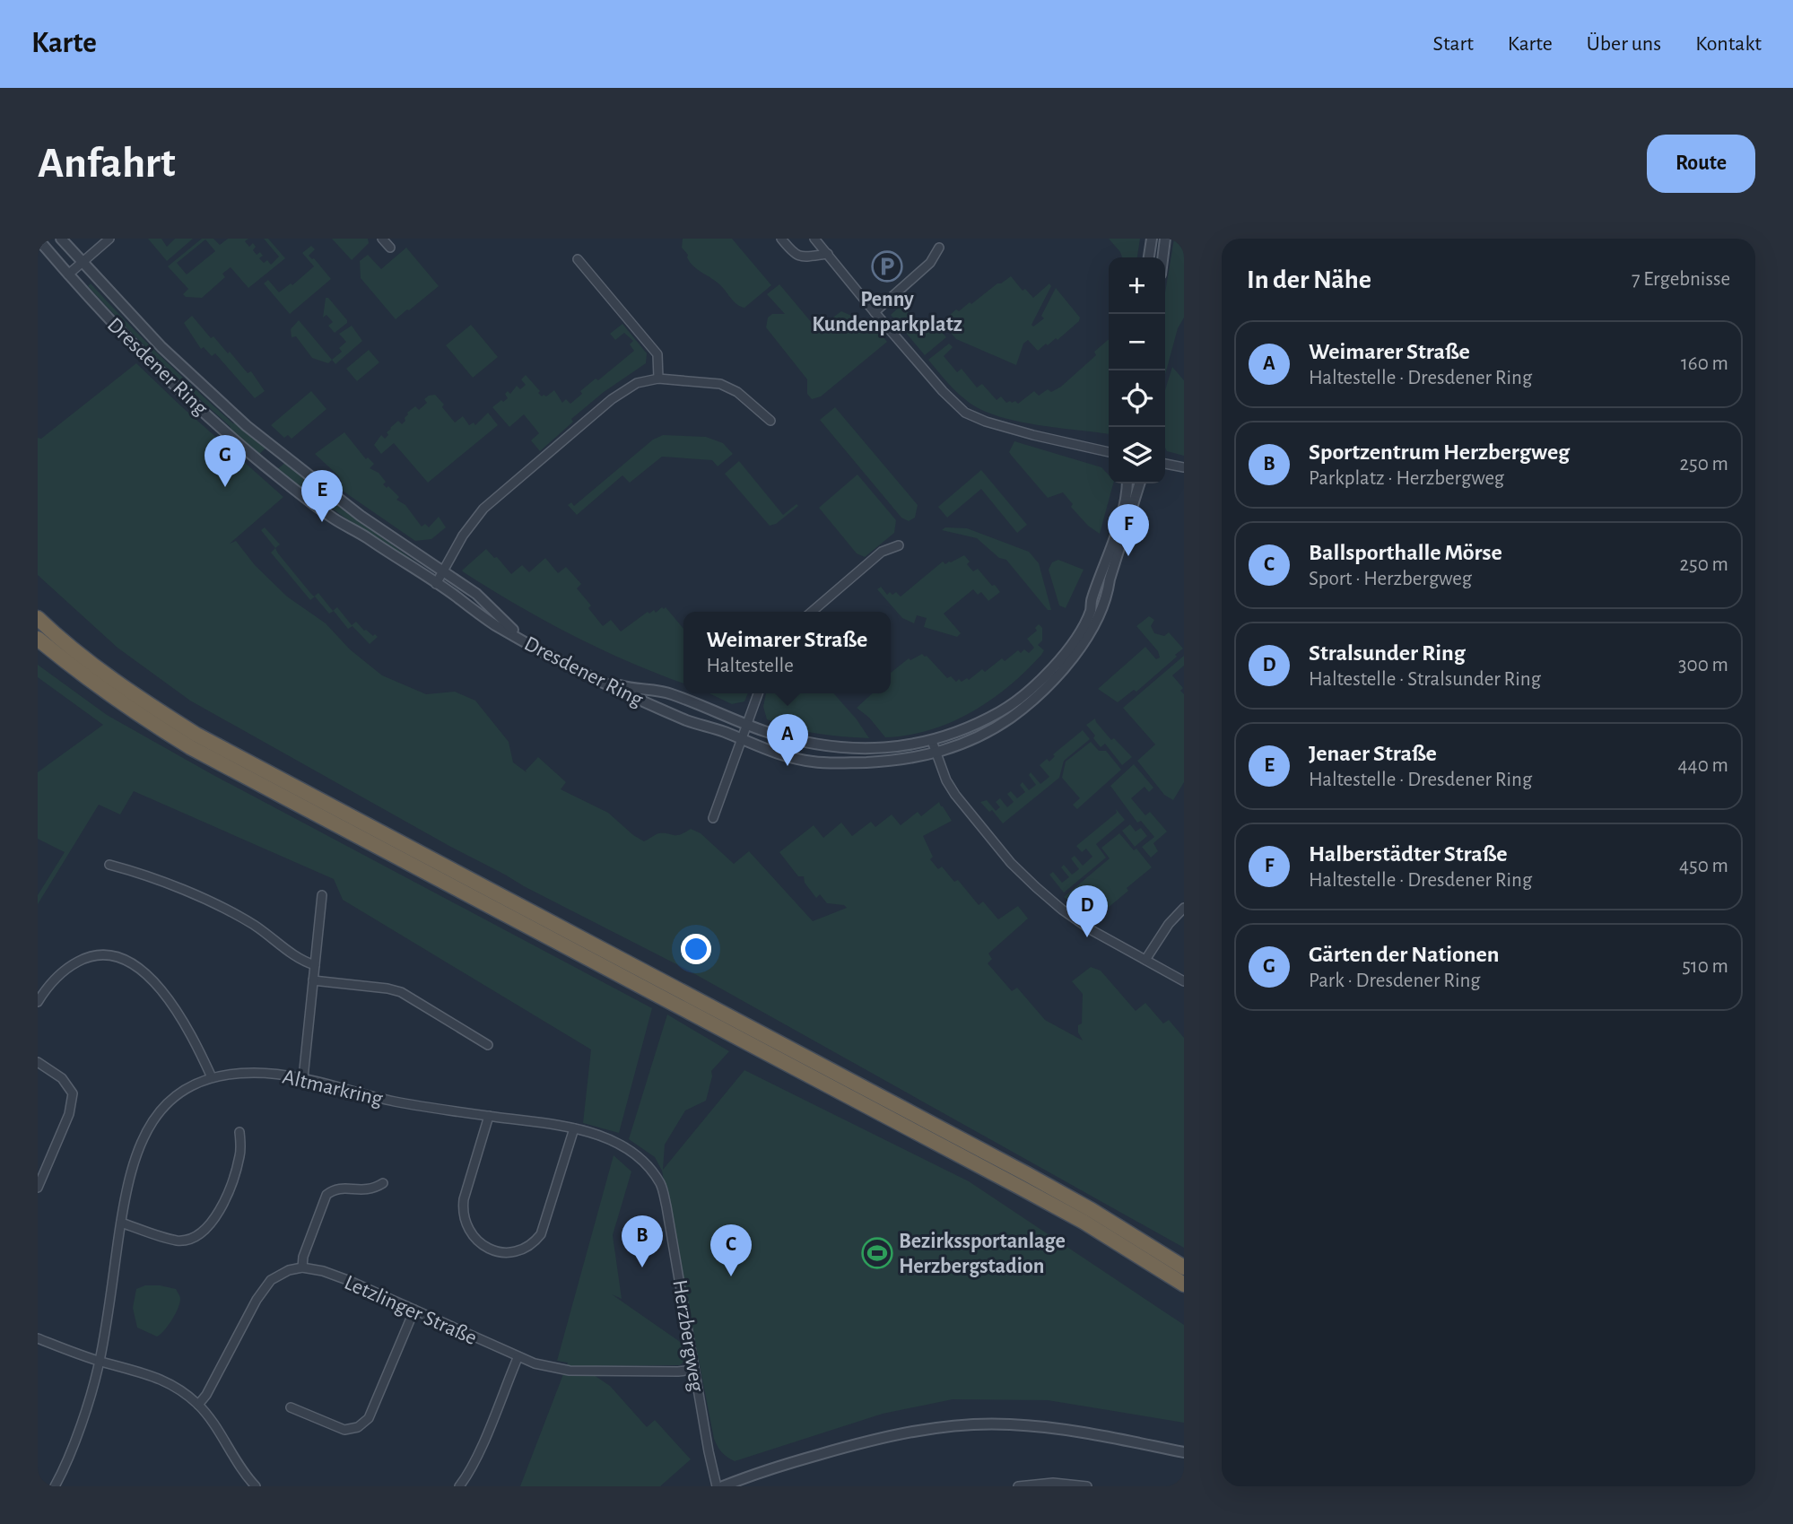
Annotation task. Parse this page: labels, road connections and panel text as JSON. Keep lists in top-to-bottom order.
{
  "streets": {
    "street": [
      "Dresdener Ring",
      "Altmarkring",
      "Letzlinger Straße",
      "Herzbergweg"
    ]
  },
  "crossings": [
    ["Altmarkring", "Herzbergweg"],
    ["Letzlinger Straße", "Herzbergweg"]
  ],
  "places": {
    "parking": ["Penny Kundenparkplatz"],
    "sports": ["Bezirkssportanlage Herzbergstadion"]
  },
  "page": {
    "header": "Karte",
    "nav": [
      "Start",
      "Karte",
      "Über uns",
      "Kontakt"
    ],
    "buttons": "Route",
    "title": "Anfahrt",
    "heading": ["In der Nähe", "7 Ergebnisse"],
    "map_buttons": ["+", "−"],
    "list": [
      {
        "mark": "A",
        "name": "Weimarer Straße",
        "note": "Haltestelle · Dresdener Ring",
        "value": "160 m"
      },
      {
        "mark": "B",
        "name": "Sportzentrum Herzbergweg",
        "note": "Parkplatz · Herzbergweg",
        "value": "250 m"
      },
      {
        "mark": "C",
        "name": "Ballsporthalle Mörse",
        "note": "Sport · Herzbergweg",
        "value": "250 m"
      },
      {
        "mark": "D",
        "name": "Stralsunder Ring",
        "note": "Haltestelle · Stralsunder Ring",
        "value": "300 m"
      },
      {
        "mark": "E",
        "name": "Jenaer Straße",
        "note": "Haltestelle · Dresdener Ring",
        "value": "440 m"
      },
      {
        "mark": "F",
        "name": "Halberstädter Straße",
        "note": "Haltestelle · Dresdener Ring",
        "value": "450 m"
      },
      {
        "mark": "G",
        "name": "Gärten der Nationen",
        "note": "Park · Dresdener Ring",
        "value": "510 m"
      }
    ],
    "pins": [
      "G",
      "E",
      "F",
      "A",
      "D",
      "B",
      "C"
    ],
    "popup": ["Weimarer Straße", "Haltestelle"]
  }
}
